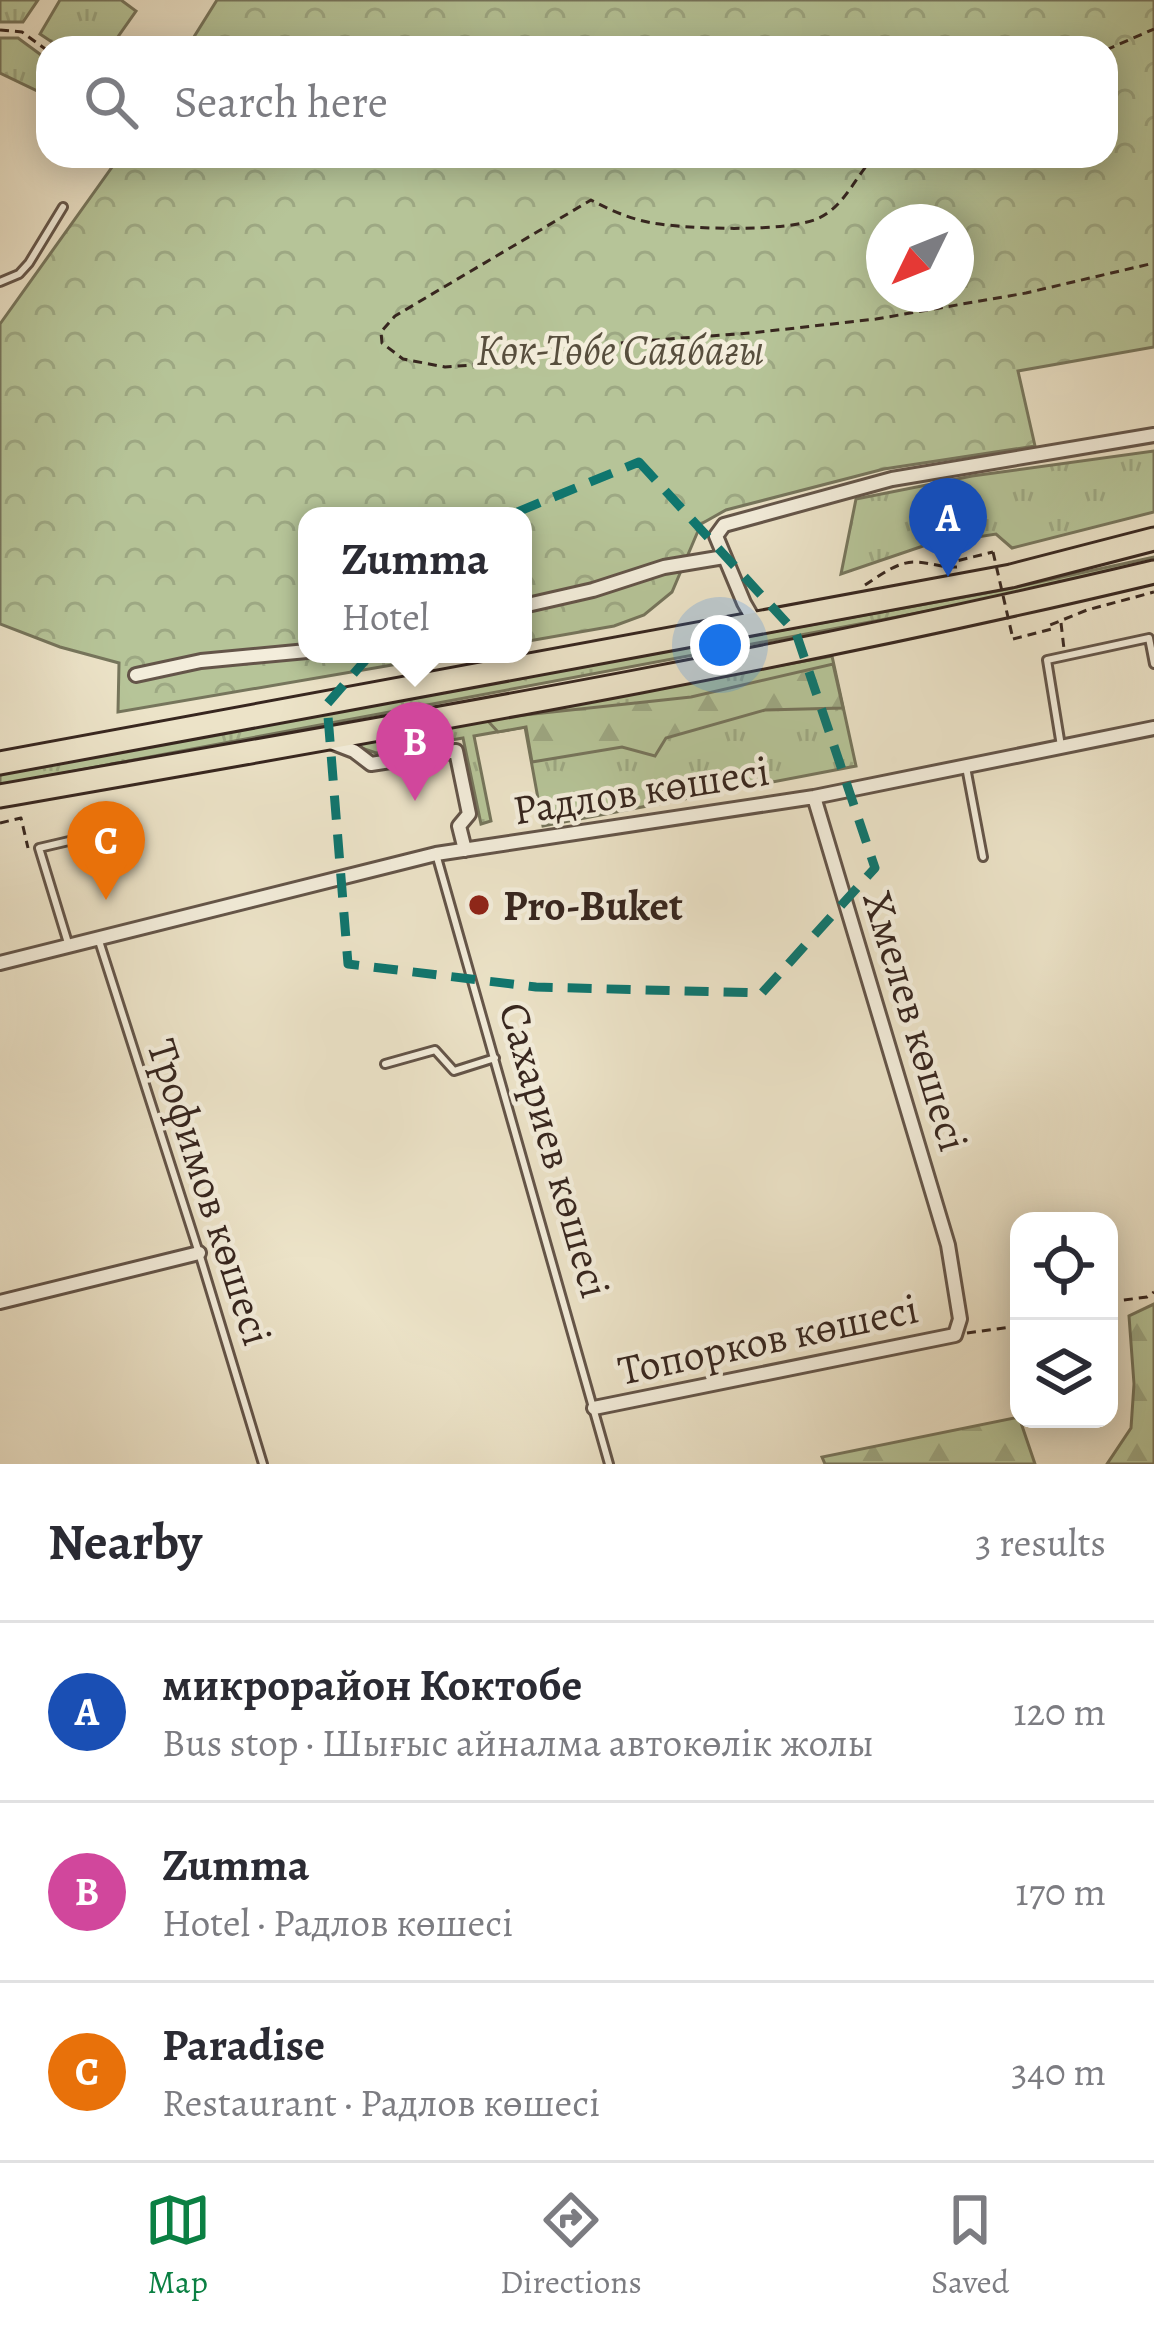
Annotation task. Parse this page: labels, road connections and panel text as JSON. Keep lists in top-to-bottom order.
{
  "streets": {
    "street": ["Радлов көшесі", "Хмелев көшесі", "Топорков көшесі"],
    "lane": ["Сахариев көшесі", "Трофимов көшесі"]
  },
  "crossings": [
    ["Радлов көшесі", "Хмелев көшесі"],
    ["Радлов көшесі", "Сахариев көшесі"],
    ["Радлов көшесі", "Трофимов көшесі"],
    ["Хмелев көшесі", "Топорков көшесі"],
    ["Сахариев көшесі", "Топорков көшесі"]
  ],
  "parks": ["Көк-Төбе Саябағы"],
  "places": ["Pro-Buket"],
  "north": "bottom left",
  "page": {
    "search": "Search here",
    "pins": ["A", "B", "C"],
    "popup": ["Zumma", "Hotel"],
    "heading": ["Nearby", "3 results"],
    "list": [
      {
        "mark": "A",
        "name": "микрорайон Коктобе",
        "note": "Bus stop · Шығыс айналма автокөлік жолы",
        "value": "120 m"
      },
      {
        "mark": "B",
        "name": "Zumma",
        "note": "Hotel · Радлов көшесі",
        "value": "170 m"
      },
      {
        "mark": "C",
        "name": "Paradise",
        "note": "Restaurant · Радлов көшесі",
        "value": "340 m"
      }
    ],
    "nav": ["Map", "Directions", "Saved"]
  }
}
